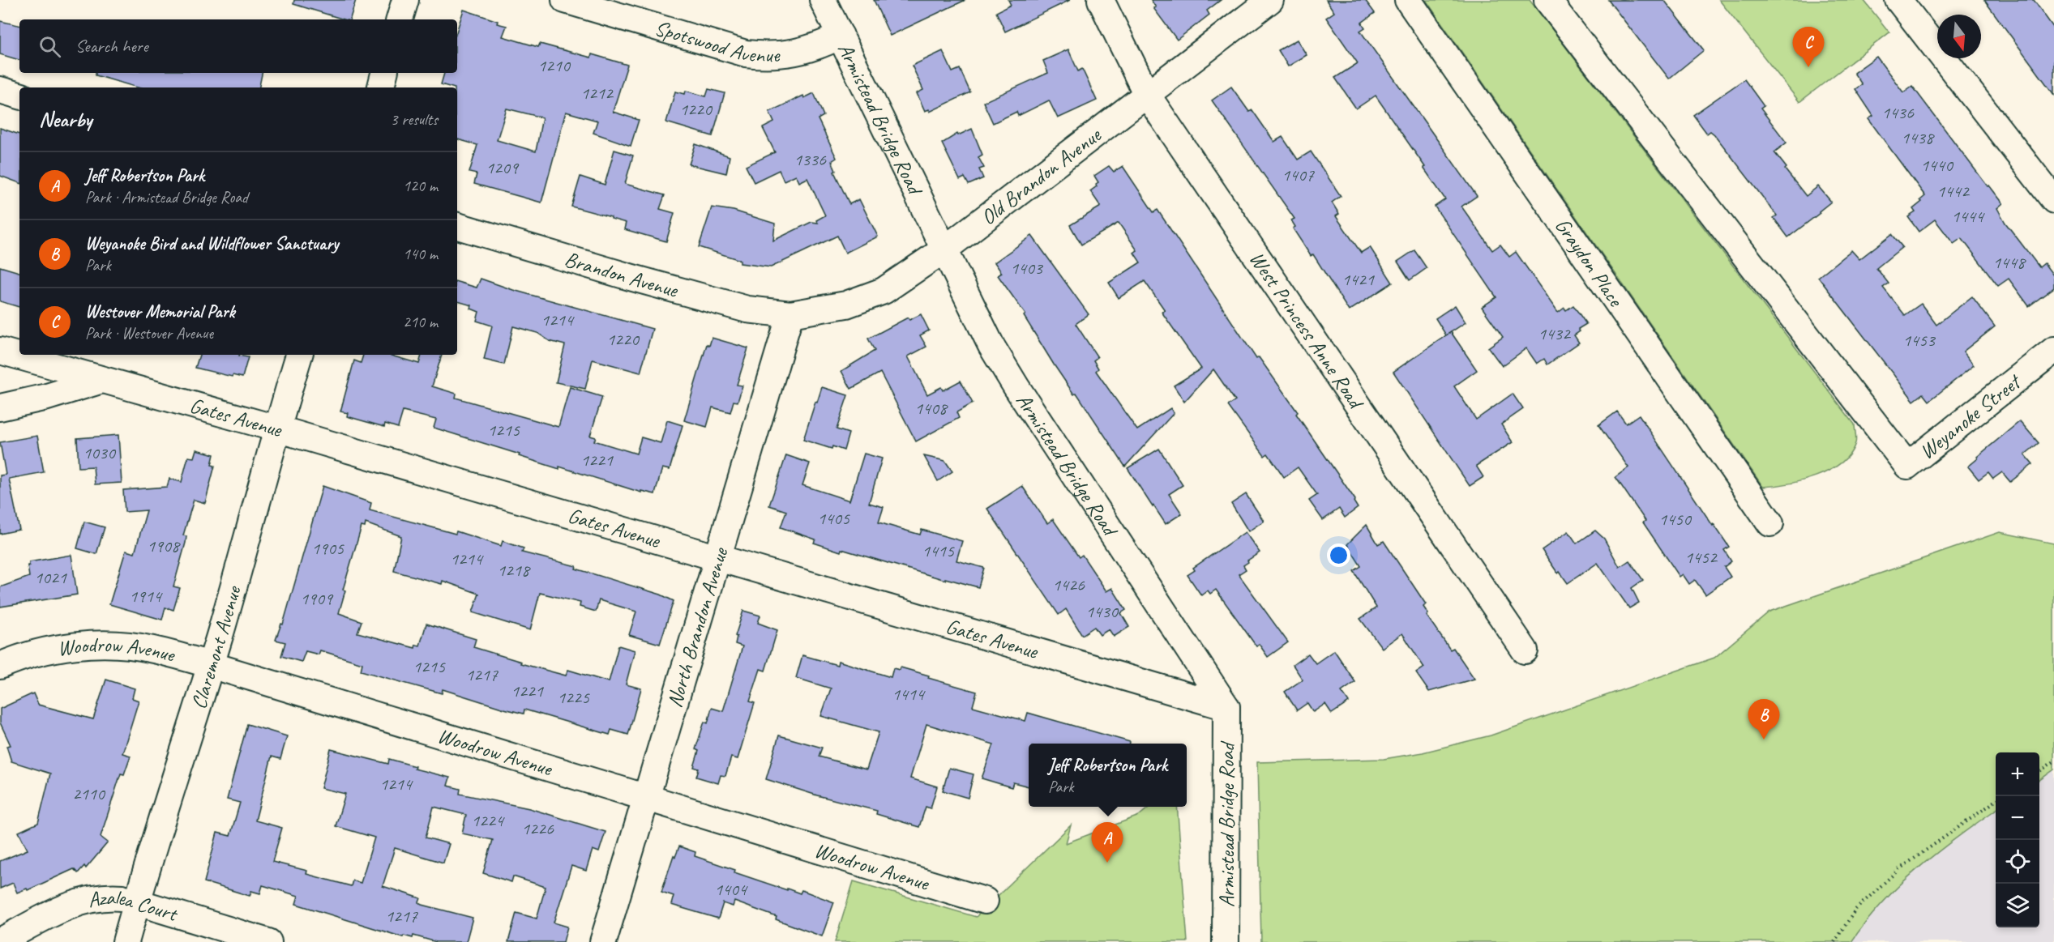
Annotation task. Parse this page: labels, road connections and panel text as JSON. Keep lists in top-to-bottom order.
{
  "streets": {
    "street": [
      "Spotswood Avenue",
      "Armistead Bridge Road",
      "Old Brandon Avenue",
      "Graydon Place",
      "Brandon Avenue",
      "West Princess Anne Road",
      "Gates Avenue",
      "Weyanoke Street",
      "North Brandon Avenue",
      "Claremont Avenue",
      "Woodrow Avenue",
      "Azalea Court"
    ]
  },
  "crossings": [
    ["Spotswood Avenue", "Armistead Bridge Road"],
    ["Armistead Bridge Road", "Old Brandon Avenue"],
    ["Armistead Bridge Road", "Gates Avenue"],
    ["Old Brandon Avenue", "Brandon Avenue"],
    ["Old Brandon Avenue", "West Princess Anne Road"],
    ["Old Brandon Avenue", "North Brandon Avenue"],
    ["Brandon Avenue", "North Brandon Avenue"],
    ["Gates Avenue", "North Brandon Avenue"],
    ["Gates Avenue", "Claremont Avenue"],
    ["North Brandon Avenue", "Woodrow Avenue"],
    ["Claremont Avenue", "Woodrow Avenue"],
    ["Claremont Avenue", "Azalea Court"]
  ],
  "house_numbers": [
    "1210",
    "1212",
    "1220",
    "1436",
    "1438",
    "1336",
    "1440",
    "1209",
    "1407",
    "1442",
    "1444",
    "1448",
    "1403",
    "1421",
    "1214",
    "1432",
    "1220",
    "1453",
    "1408",
    "1215",
    "1030",
    "1221",
    "1405",
    "1450",
    "1908",
    "1905",
    "1415",
    "1452",
    "1214",
    "1218",
    "1021",
    "1426",
    "1914",
    "1909",
    "1430",
    "1215",
    "1217",
    "1221",
    "1414",
    "1225",
    "1214",
    "2110",
    "1224",
    "1226",
    "1404",
    "1217"
  ],
  "north": "bottom",
  "page": {
    "search": "Search here",
    "pins": ["C", "B", "A"],
    "heading": ["Nearby", "3 results"],
    "list": [
      {
        "mark": "A",
        "name": "Jeff Robertson Park",
        "note": "Park · Armistead Bridge Road",
        "value": "120 m"
      },
      {
        "mark": "B",
        "name": "Weyanoke Bird and Wildflower Sanctuary",
        "note": "Park",
        "value": "140 m"
      },
      {
        "mark": "C",
        "name": "Westover Memorial Park",
        "note": "Park · Westover Avenue",
        "value": "210 m"
      }
    ],
    "popup": ["Jeff Robertson Park", "Park"],
    "map_buttons": ["+", "−"]
  }
}
